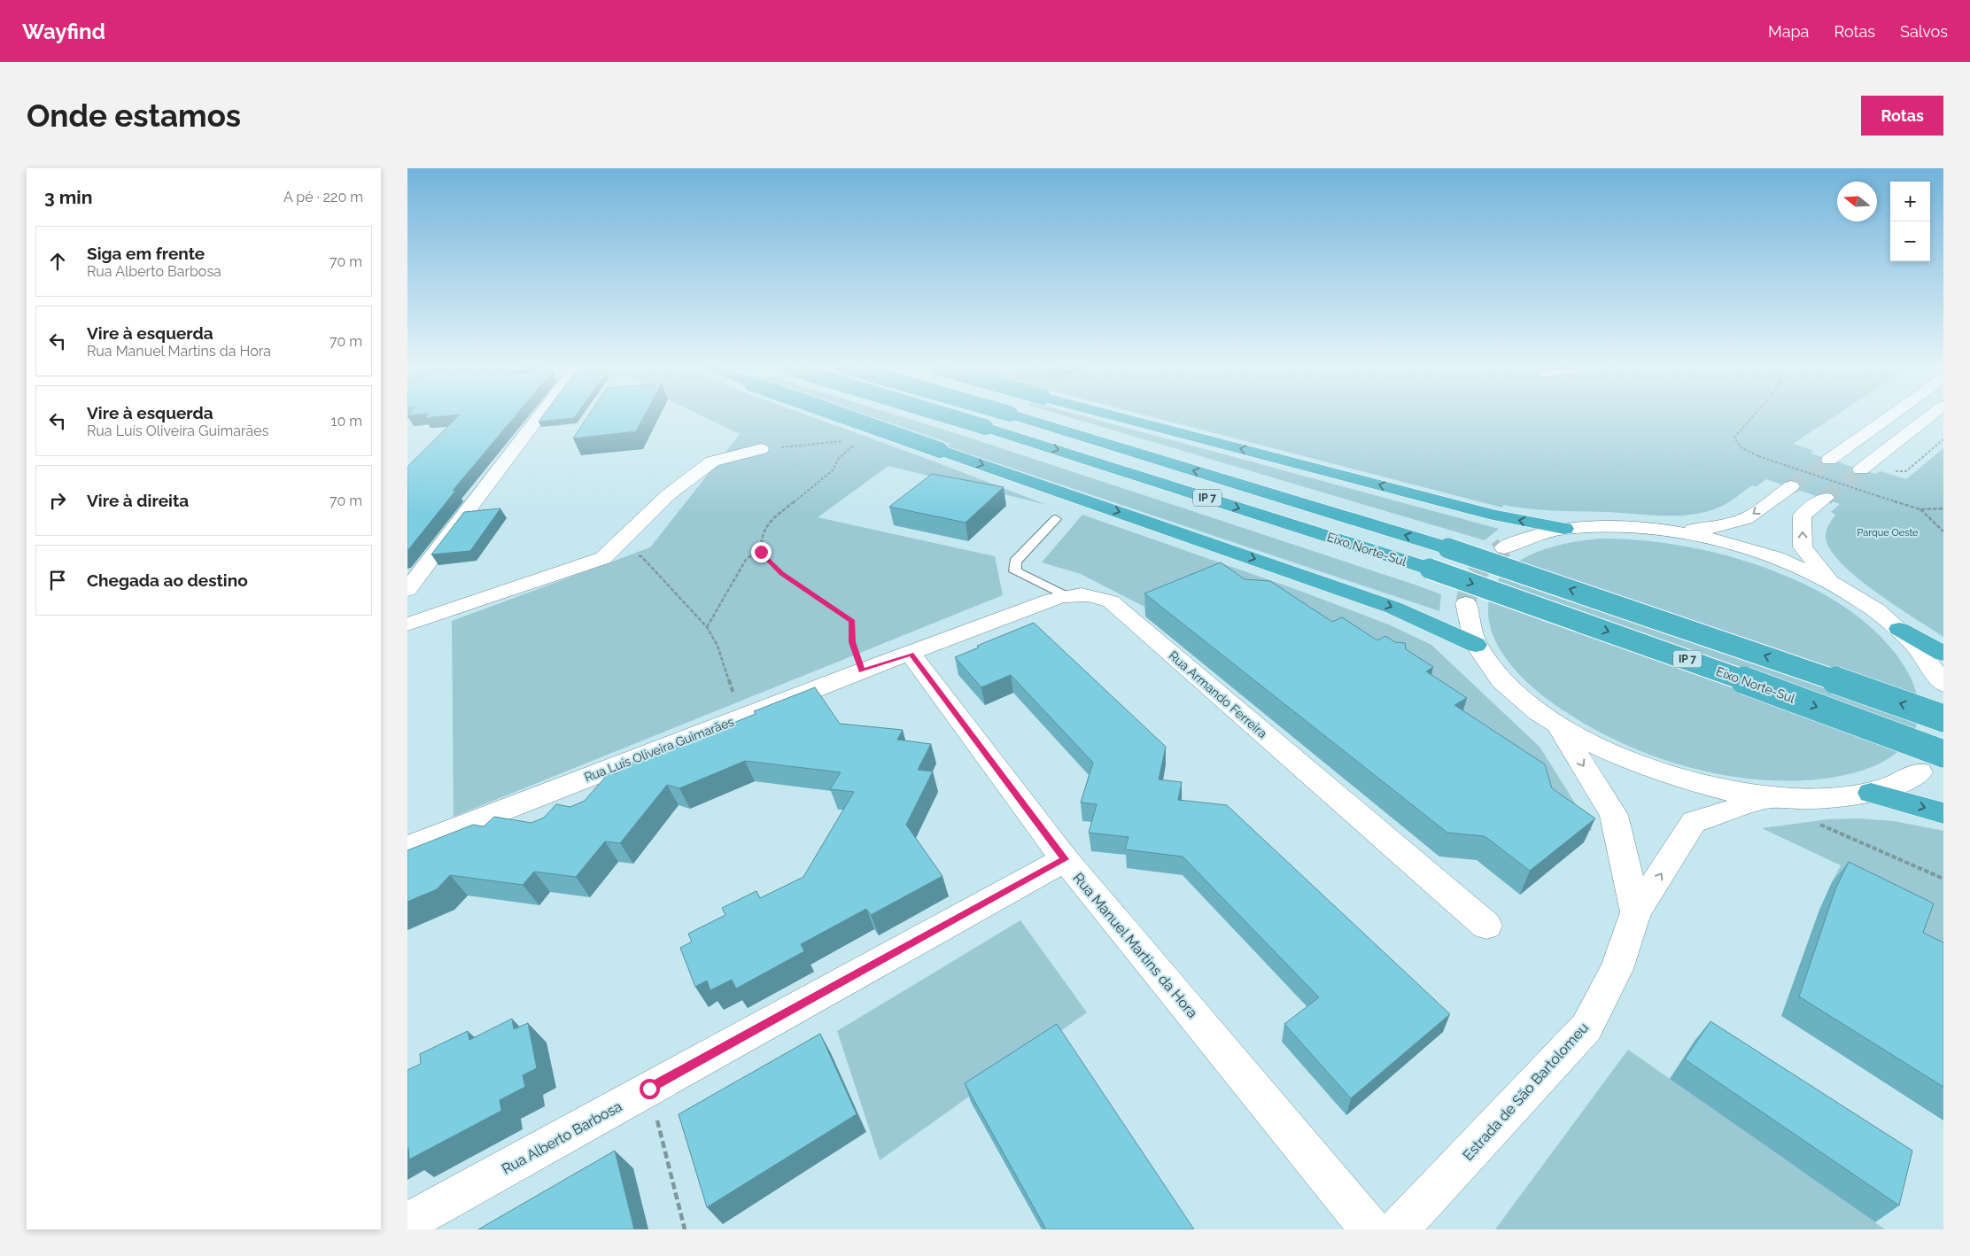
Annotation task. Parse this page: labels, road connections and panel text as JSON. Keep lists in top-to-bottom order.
{
  "streets": {
    "highway": ["IP 7", "Eixo Norte-Sul"],
    "street": [
      "Rua Armando Ferreira",
      "Rua Luís Oliveira Guimarães",
      "Rua Manuel Martins da Hora",
      "Estrada de São Bartolomeu",
      "Rua Alberto Barbosa"
    ]
  },
  "crossings": [
    ["Rua Armando Ferreira", "Rua Luís Oliveira Guimarães"],
    ["Rua Armando Ferreira", "Rua Manuel Martins da Hora"],
    ["Rua Luís Oliveira Guimarães", "Rua Manuel Martins da Hora"],
    ["Rua Manuel Martins da Hora", "Rua Alberto Barbosa"]
  ],
  "parks": ["Parque Oeste"],
  "north": "left",
  "page": {
    "header": "Wayfind",
    "nav": ["Mapa", "Rotas", "Salvos"],
    "buttons": "Rotas",
    "title": "Onde estamos",
    "heading": ["3 min", "A pé · 220 m"],
    "map_buttons": ["+", "−"],
    "list": [
      ["Siga em frente", "Rua Alberto Barbosa", "70 m"],
      ["Vire à esquerda", "Rua Manuel Martins da Hora", "70 m"],
      ["Vire à esquerda", "Rua Luís Oliveira Guimarães", "10 m"],
      ["Vire à direita", "70 m"],
      "Chegada ao destino"
    ]
  }
}
